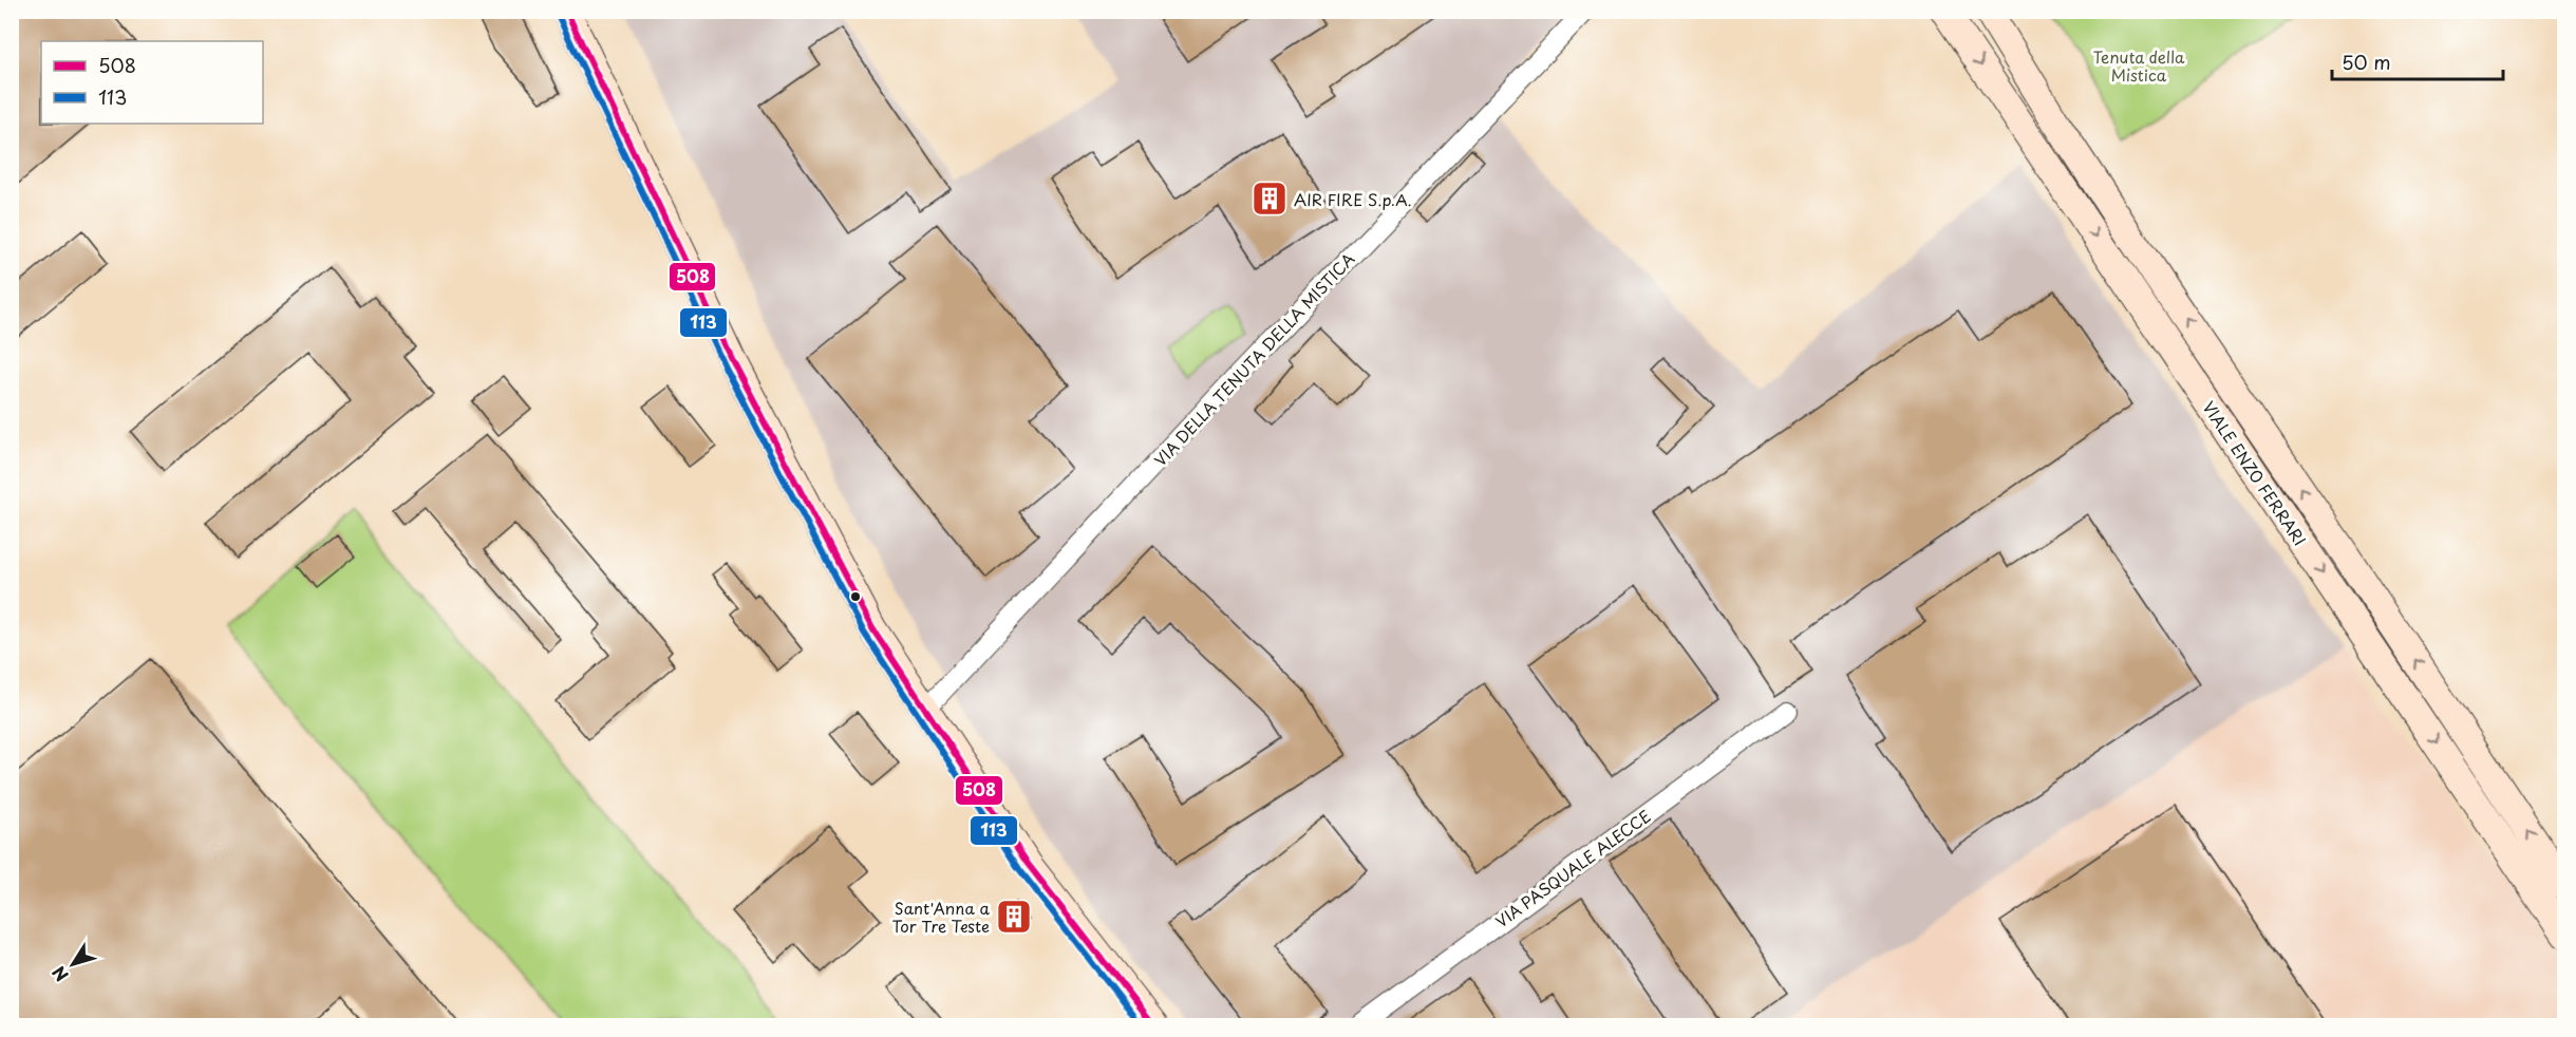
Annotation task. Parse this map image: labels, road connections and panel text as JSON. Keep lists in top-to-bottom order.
{
  "streets": {
    "main road": ["VIALE ENZO FERRARI"],
    "street": ["VIA DELLA TENUTA DELLA MISTICA", "VIA PASQUALE ALECCE"]
  },
  "parks": ["Tenuta della Mistica"],
  "places": {
    "building": ["AIR FIRE S.p.A.", "Sant'Anna a Tor Tre Teste"]
  },
  "lines": ["transit line 508", "transit line 113"],
  "legend": ["508", "113"],
  "scale_bar": "50 m",
  "north": "bottom left"
}
